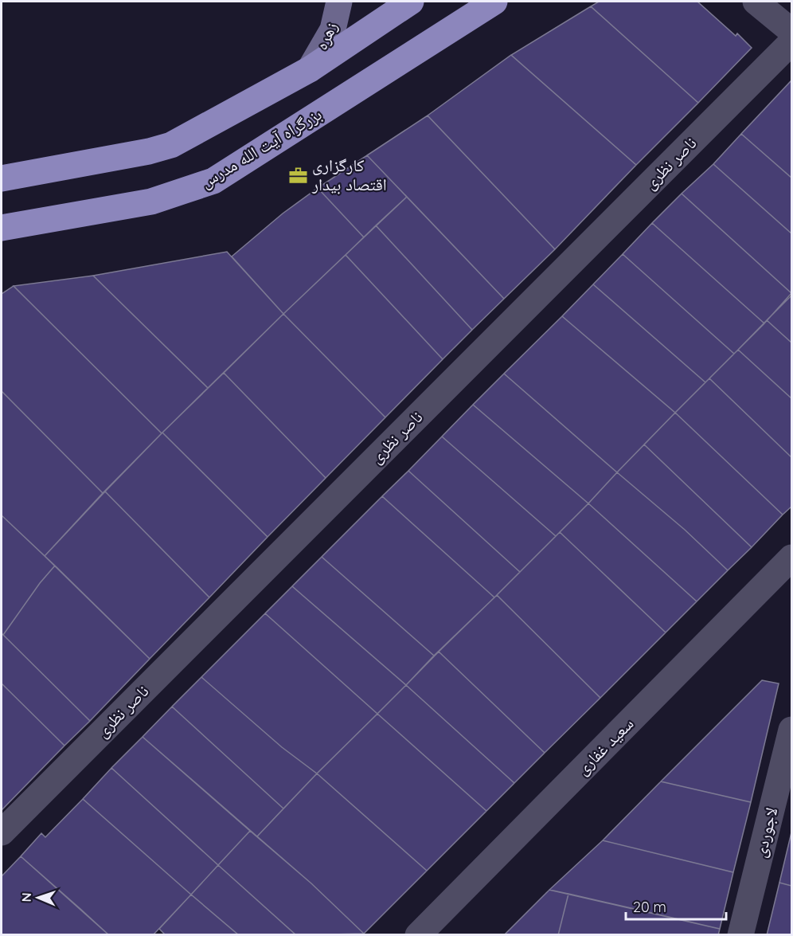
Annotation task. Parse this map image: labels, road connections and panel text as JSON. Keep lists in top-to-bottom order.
{
  "streets": {
    "highway": ["بزرگراه آیت الله مدرس"],
    "main road": ["زهره"],
    "street": ["ناصر نظری", "سعید غفاری", "لاجوردی"]
  },
  "places": {
    "office": ["کارگزاری اقتصاد بیدار"]
  },
  "scale_bar": "20 m",
  "north": "left"
}
